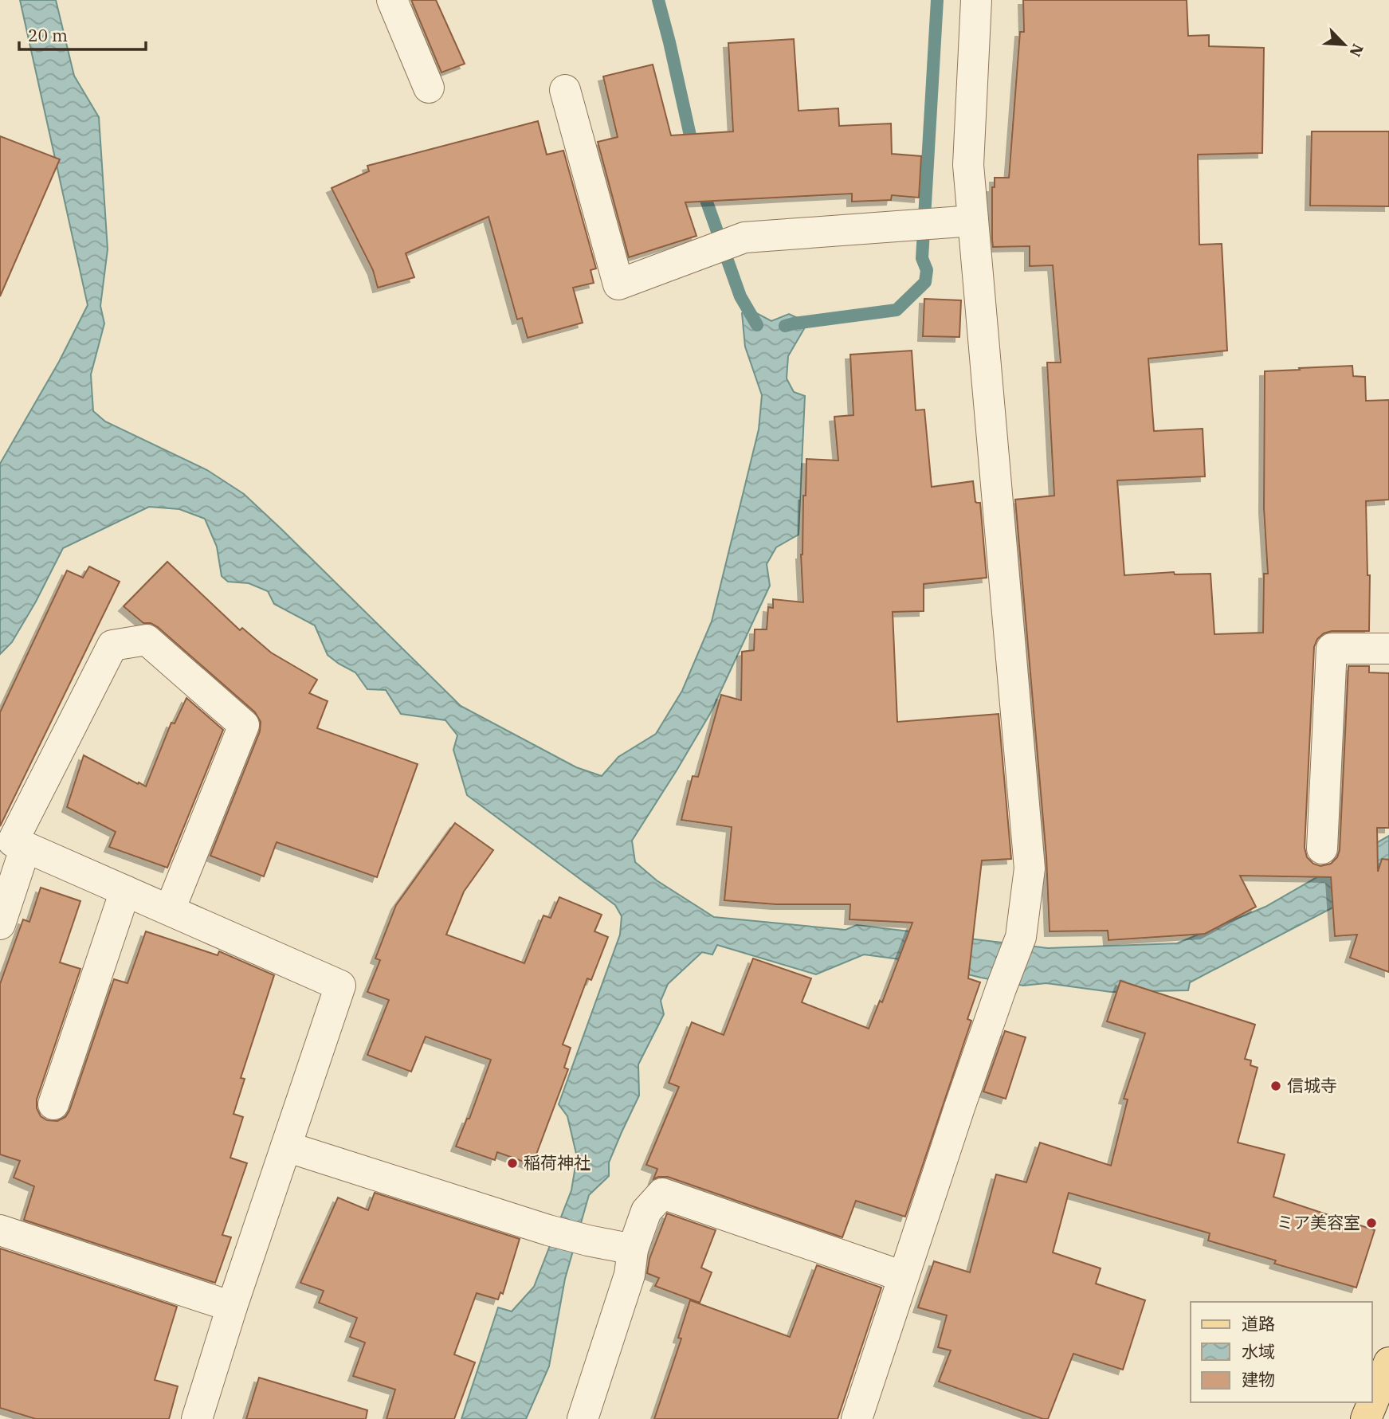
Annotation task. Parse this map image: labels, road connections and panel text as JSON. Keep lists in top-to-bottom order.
{
  "places": ["信城寺", "稲荷神社", "ミア美容室"],
  "legend": ["道路", "水域", "建物"],
  "scale_bar": "20 m",
  "north": "bottom right"
}
